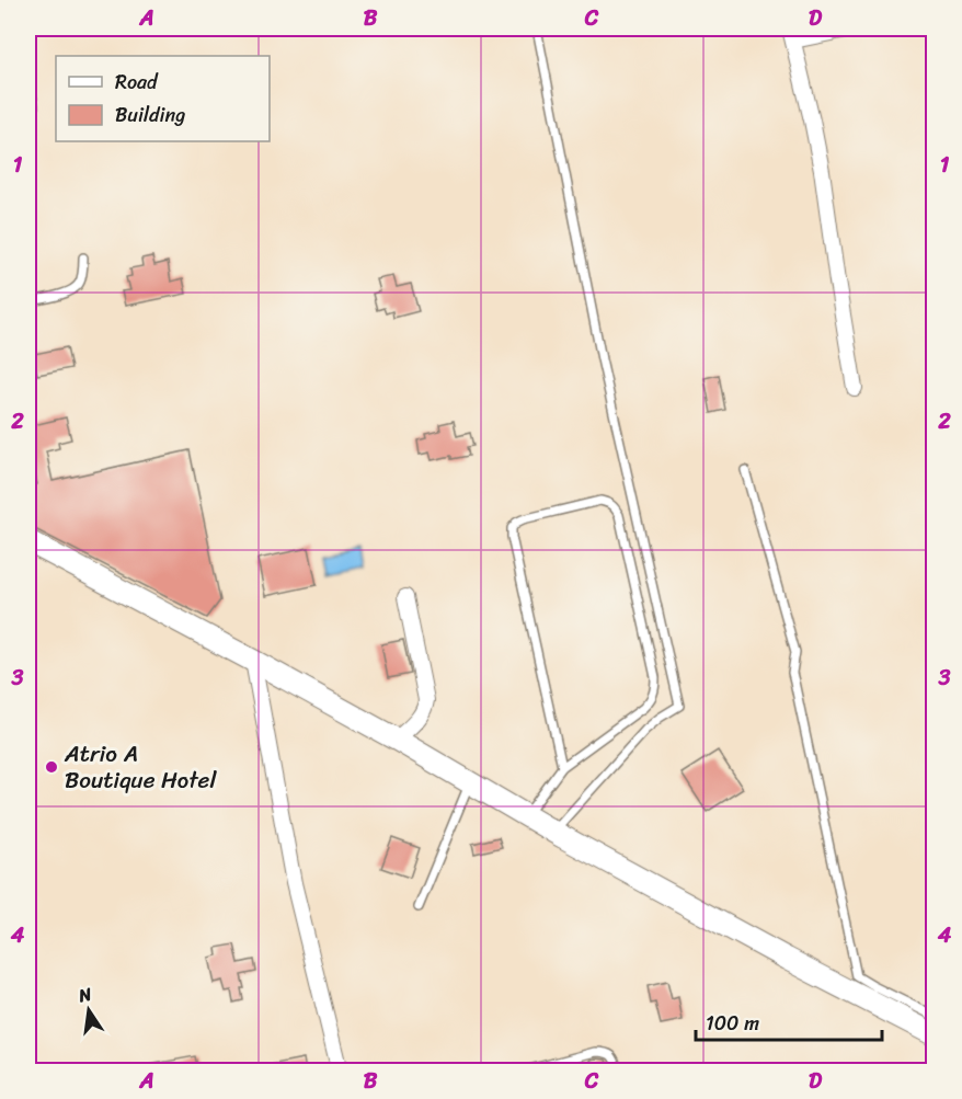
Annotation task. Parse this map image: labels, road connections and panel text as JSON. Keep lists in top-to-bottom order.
{
  "places": ["Atrio A Boutique Hotel"],
  "legend": ["Road", "Building"],
  "scale_bar": "100 m",
  "north": "top",
  "grid": {
    "columns": [
      "A",
      "B",
      "C",
      "D"
    ],
    "rows": [
      "1",
      "2",
      "3",
      "4"
    ]
  }
}
